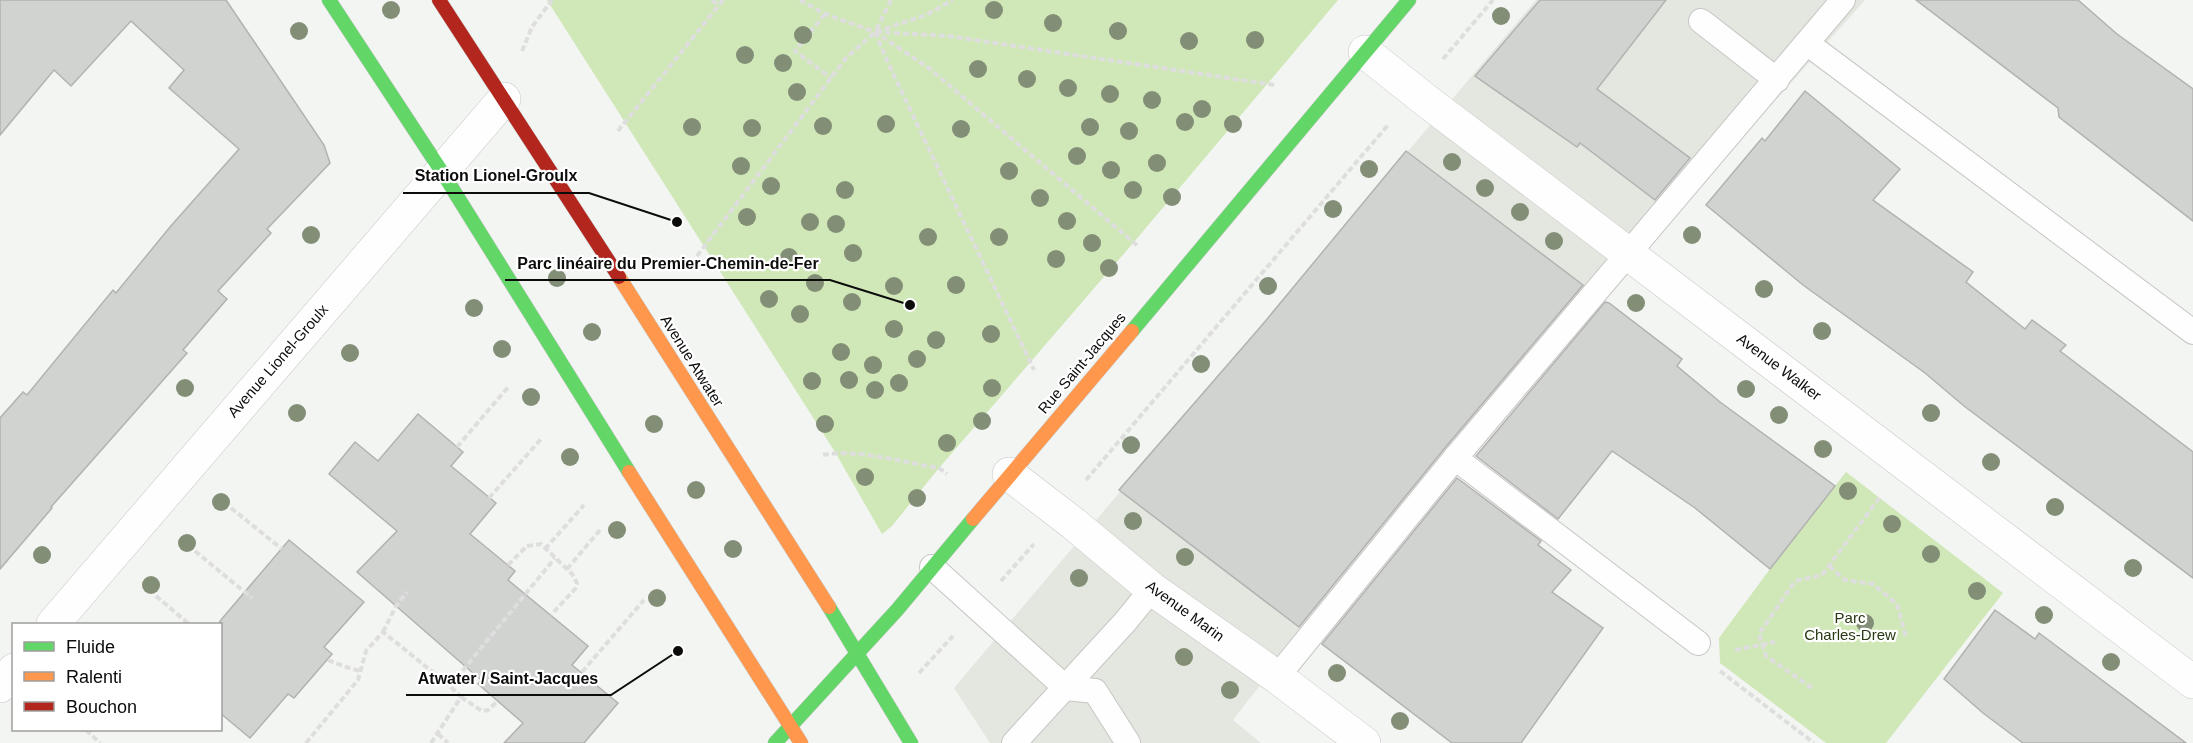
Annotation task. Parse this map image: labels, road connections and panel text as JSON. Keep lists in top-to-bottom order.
{
  "streets": {
    "main road": ["Avenue Atwater", "Rue Saint-Jacques"],
    "street": ["Avenue Lionel-Groulx", "Avenue Walker", "Avenue Marin"]
  },
  "crossings": [
    ["Avenue Lionel-Groulx", "Avenue Atwater"],
    ["Avenue Atwater", "Rue Saint-Jacques"],
    ["Rue Saint-Jacques", "Avenue Walker"],
    ["Rue Saint-Jacques", "Avenue Marin"]
  ],
  "parks": ["Parc Charles-Drew"],
  "places": ["Station Lionel-Groulx", "Parc linéaire du Premier-Chemin-de-Fer", "Atwater / Saint-Jacques"],
  "legend": ["Fluide", "Ralenti", "Bouchon"]
}
